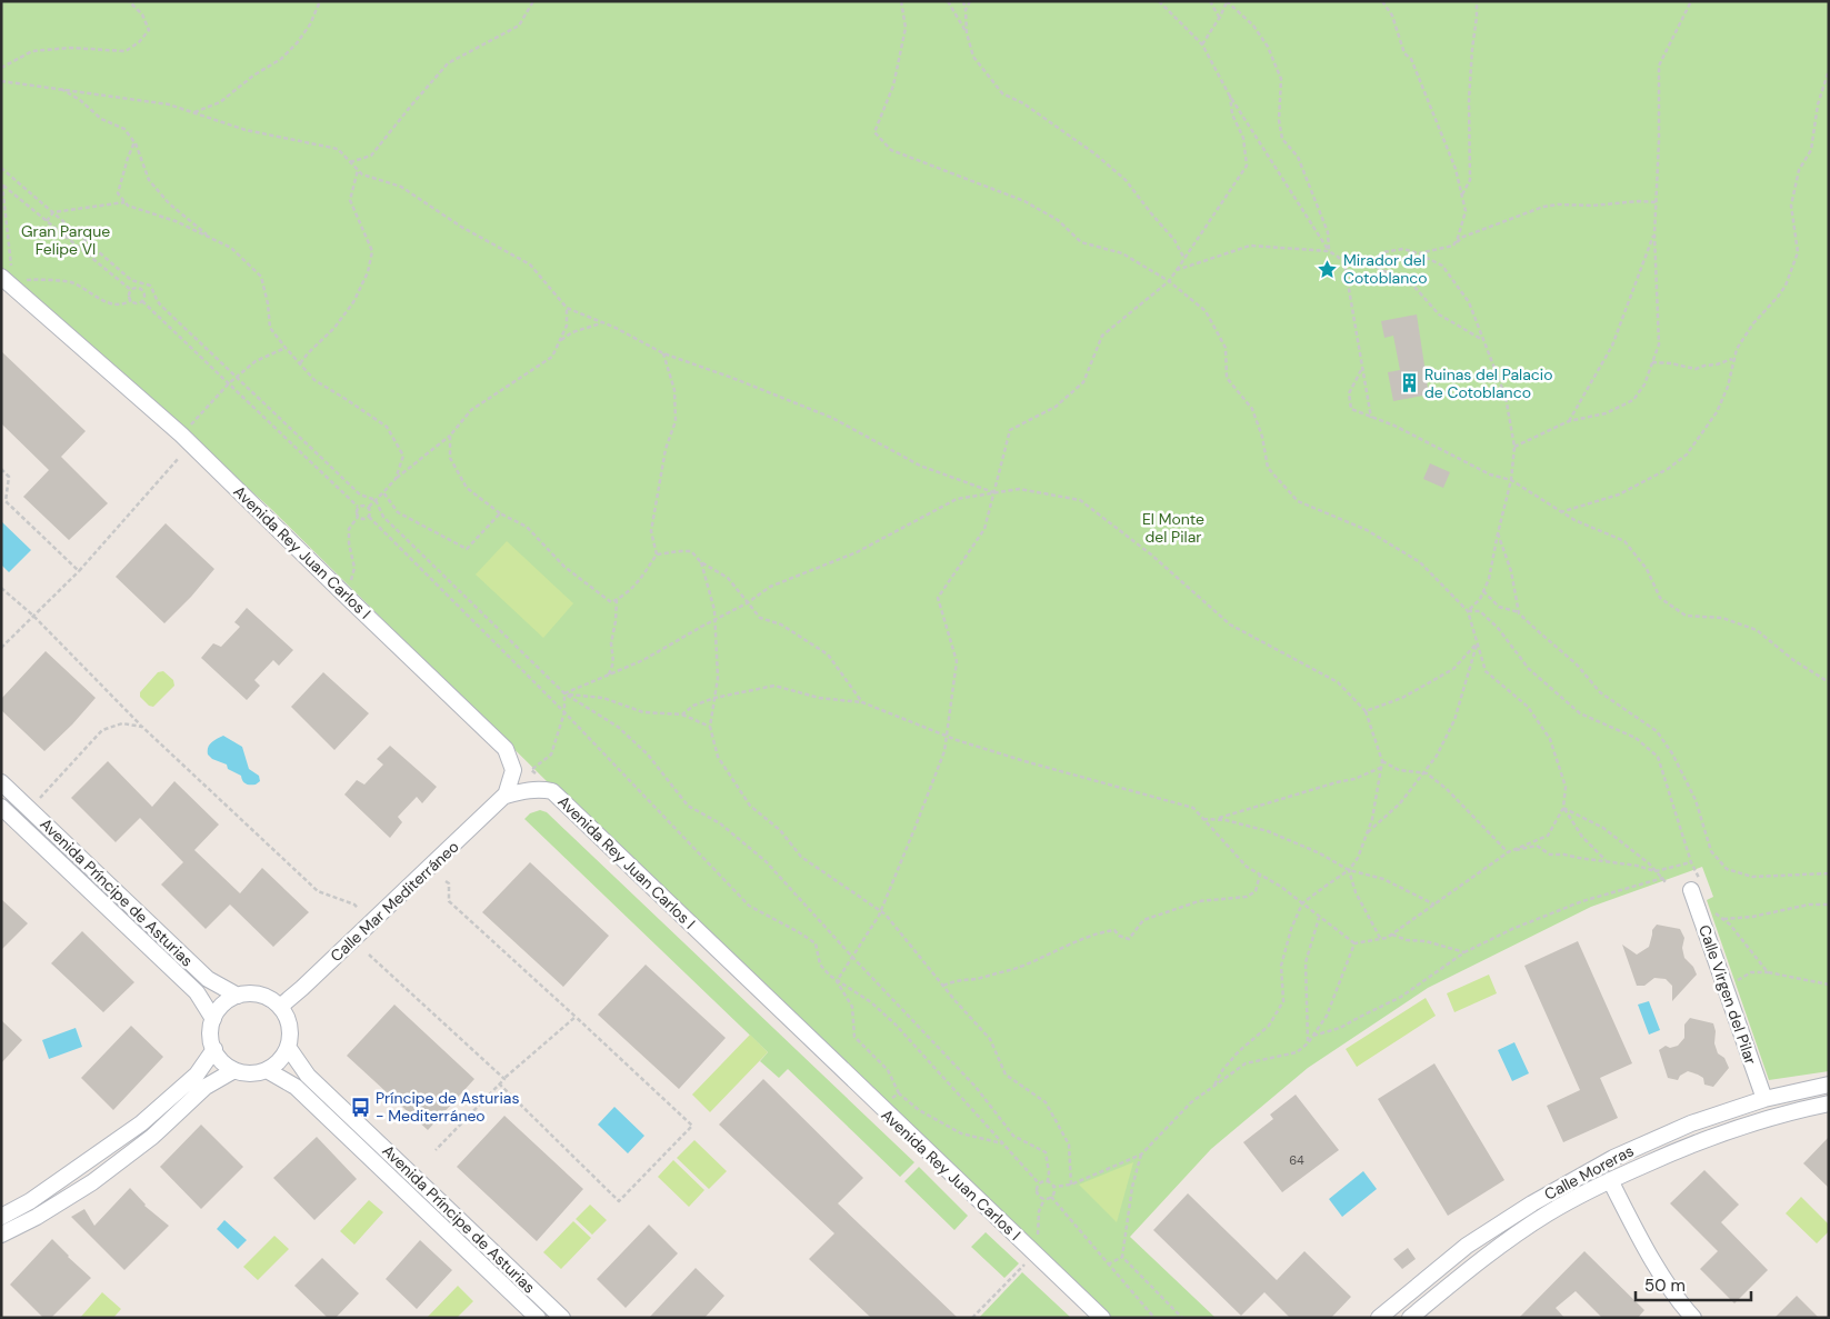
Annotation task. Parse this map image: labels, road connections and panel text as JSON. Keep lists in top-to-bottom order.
{
  "streets": {
    "street": [
      "Avenida Rey Juan Carlos I",
      "Avenida Príncipe de Asturias",
      "Calle Mar Mediterráneo",
      "Calle Virgen del Pilar",
      "Calle Moreras"
    ]
  },
  "crossings": [
    ["Avenida Rey Juan Carlos I", "Calle Mar Mediterráneo"],
    ["Avenida Príncipe de Asturias", "Calle Mar Mediterráneo"],
    ["Calle Virgen del Pilar", "Calle Moreras"]
  ],
  "parks": ["Gran Parque Felipe VI", "El Monte del Pilar"],
  "places": {
    "place": ["Mirador del Cotoblanco"],
    "building": ["Ruinas del Palacio de Cotoblanco"],
    "bus stop": ["Príncipe de Asturias - Mediterráneo"]
  },
  "house_numbers": ["64"],
  "scale_bar": "50 m"
}
